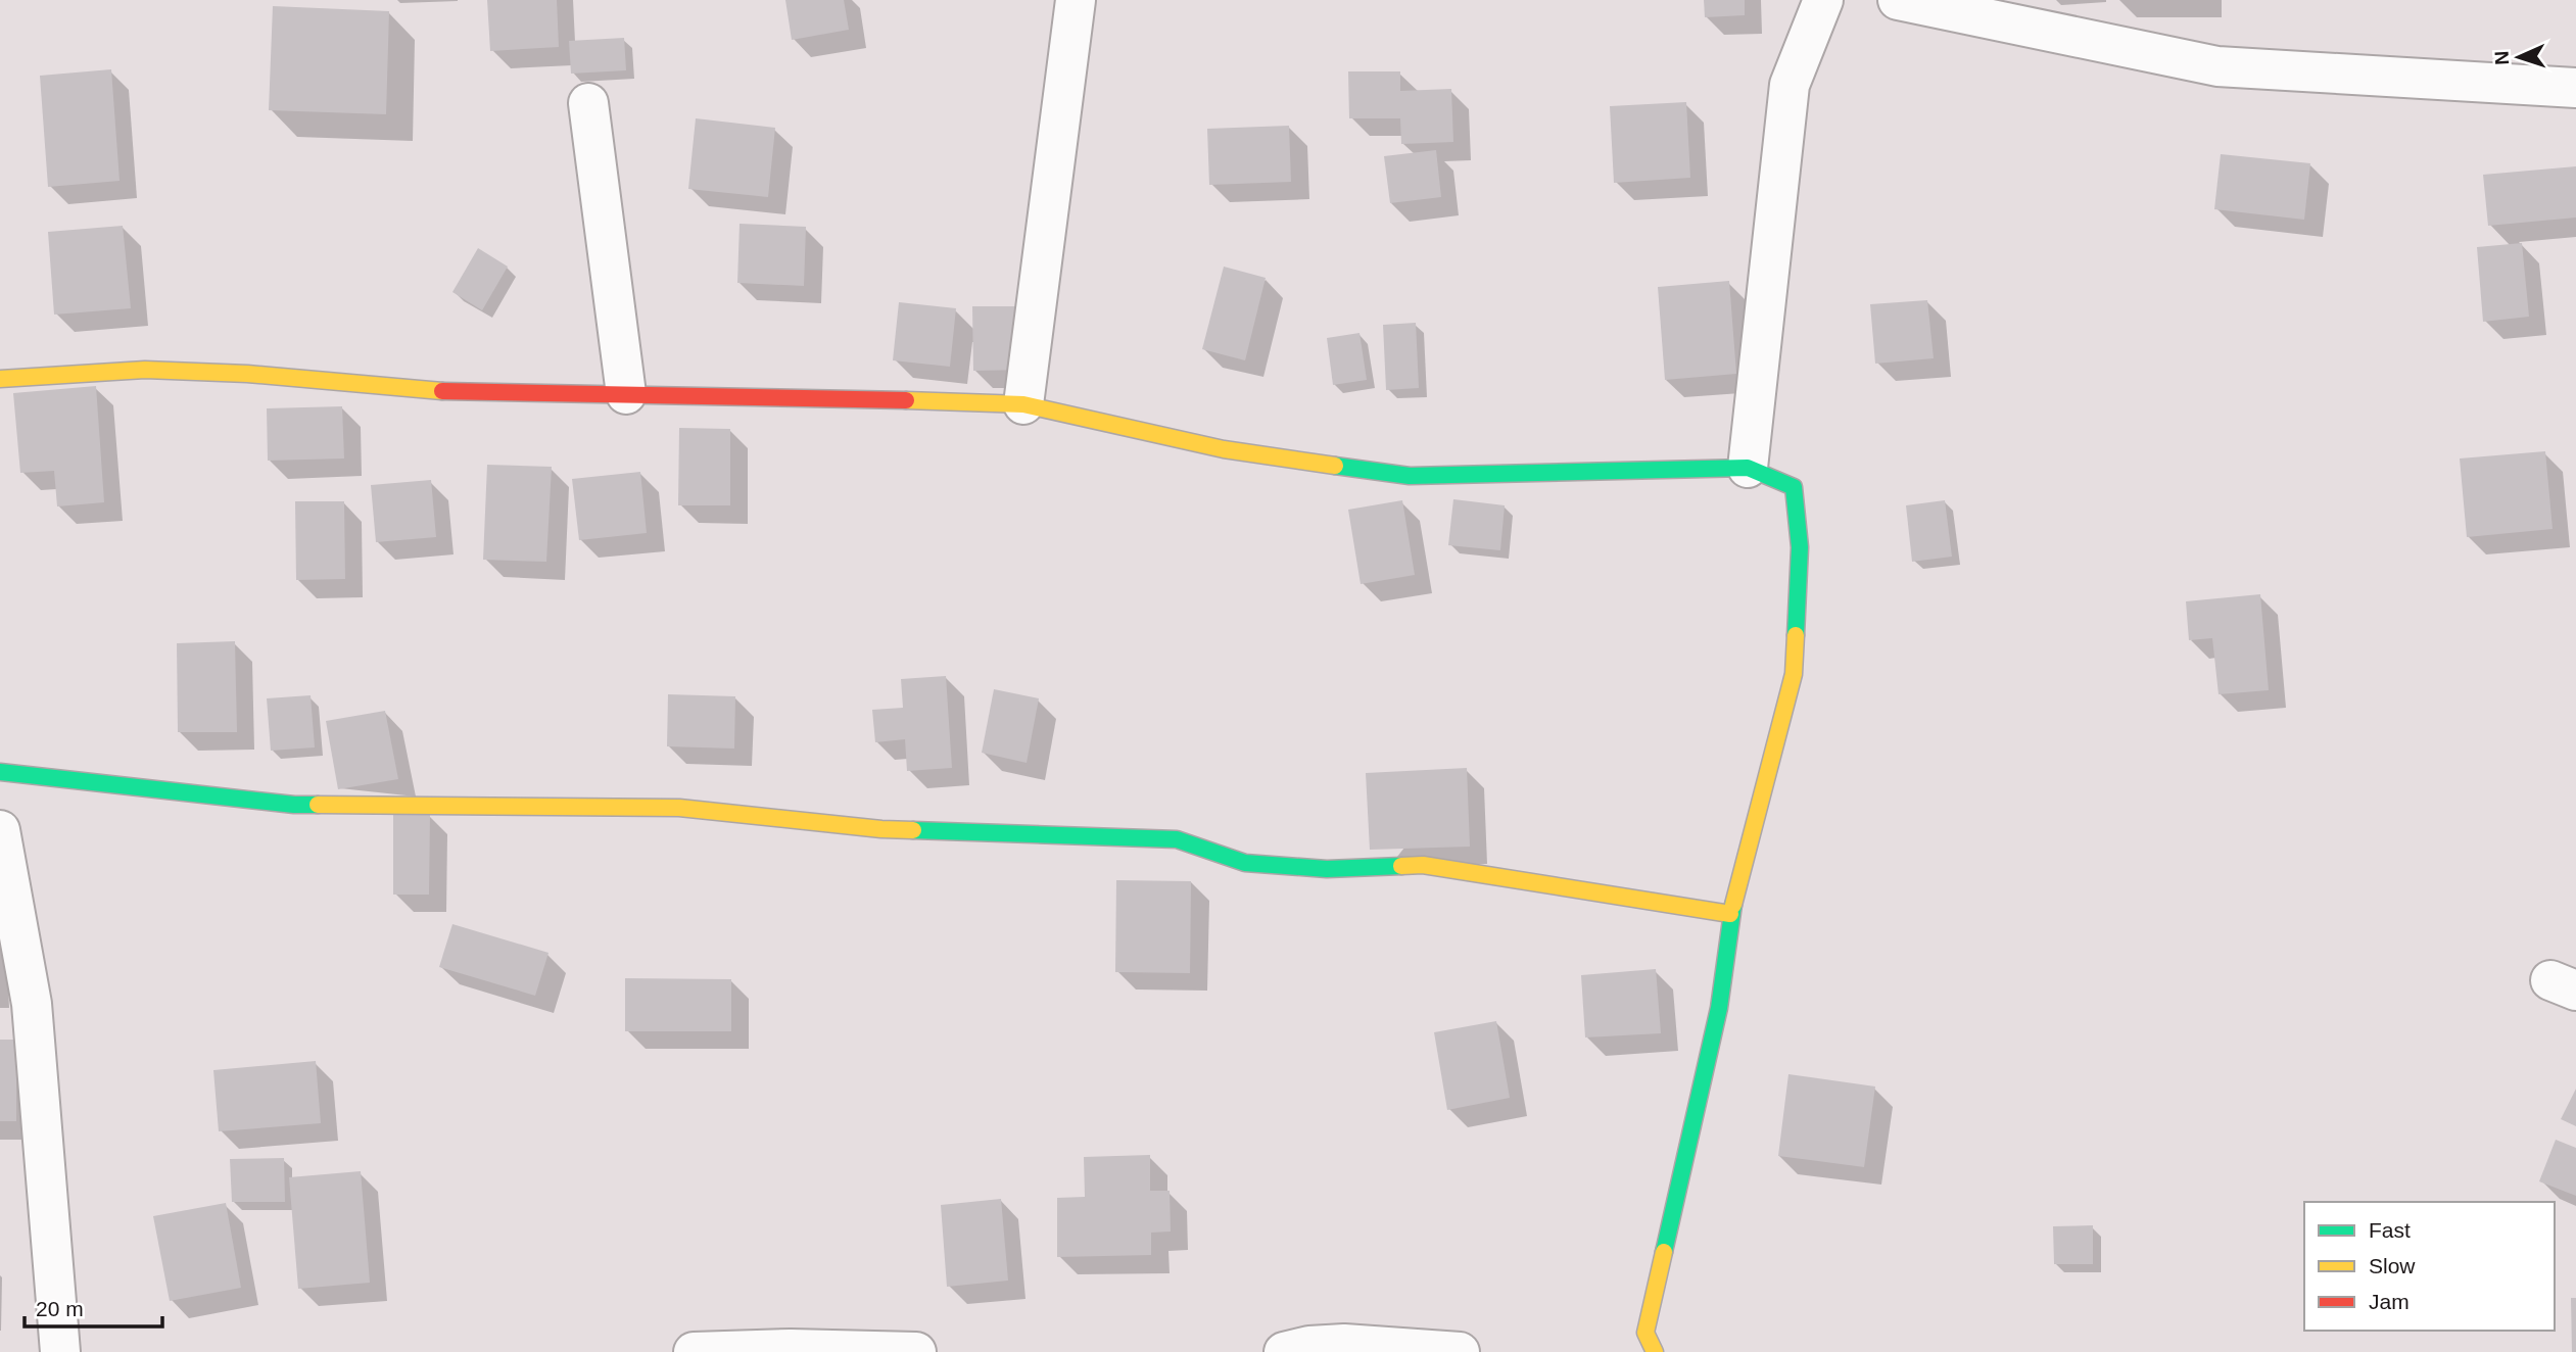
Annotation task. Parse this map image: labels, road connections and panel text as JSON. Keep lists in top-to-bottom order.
{
  "legend": ["Fast", "Slow", "Jam"],
  "scale_bar": "20 m",
  "north": "left"
}
